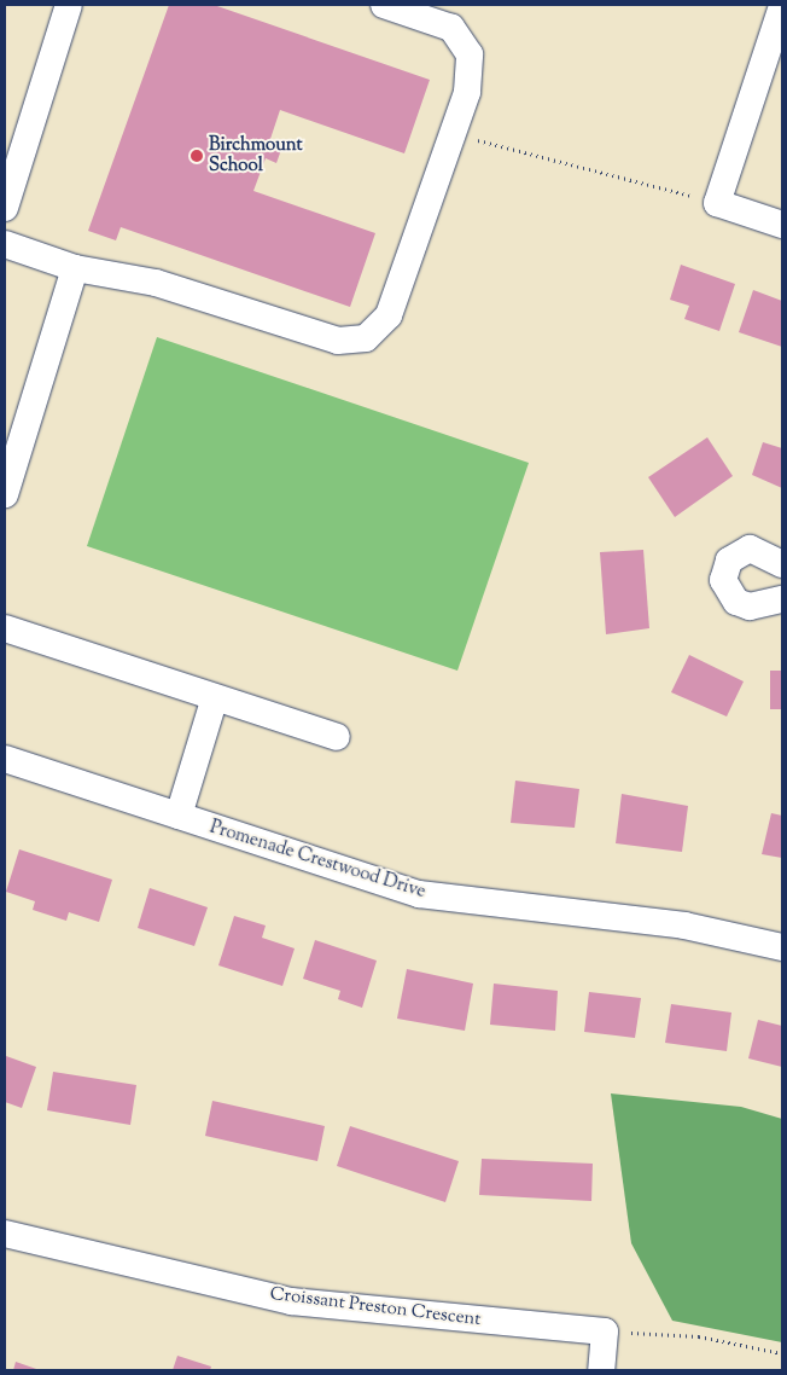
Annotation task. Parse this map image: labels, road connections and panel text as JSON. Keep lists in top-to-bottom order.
{
  "streets": {
    "street": ["Promenade Crestwood Drive", "Croissant Preston Crescent"]
  },
  "places": ["Birchmount School"]
}
